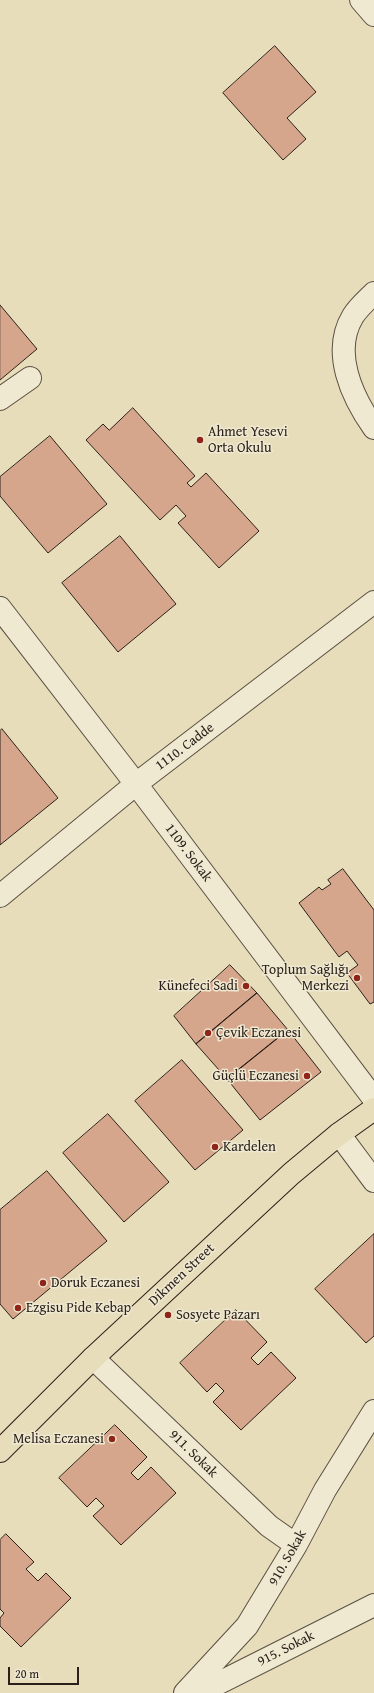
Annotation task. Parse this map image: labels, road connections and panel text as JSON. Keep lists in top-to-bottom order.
{
  "streets": {
    "main road": ["Dikmen Street"],
    "street": [
      "1110. Cadde",
      "1109. Sokak",
      "911. Sokak",
      "910. Sokak",
      "915. Sokak"
    ]
  },
  "crossings": [
    ["1110. Cadde", "1109. Sokak"],
    ["Dikmen Street", "911. Sokak"],
    ["911. Sokak", "910. Sokak"]
  ],
  "places": [
    "Ahmet Yesevi Orta Okulu",
    "Toplum Sağlığı Merkezi",
    "Künefeci Sadi",
    "Çevik Eczanesi",
    "Güçlü Eczanesi",
    "Kardelen",
    "Doruk Eczanesi",
    "Ezgisu Pide Kebap",
    "Sosyete Pazarı",
    "Melisa Eczanesi"
  ],
  "scale_bar": "20 m"
}
